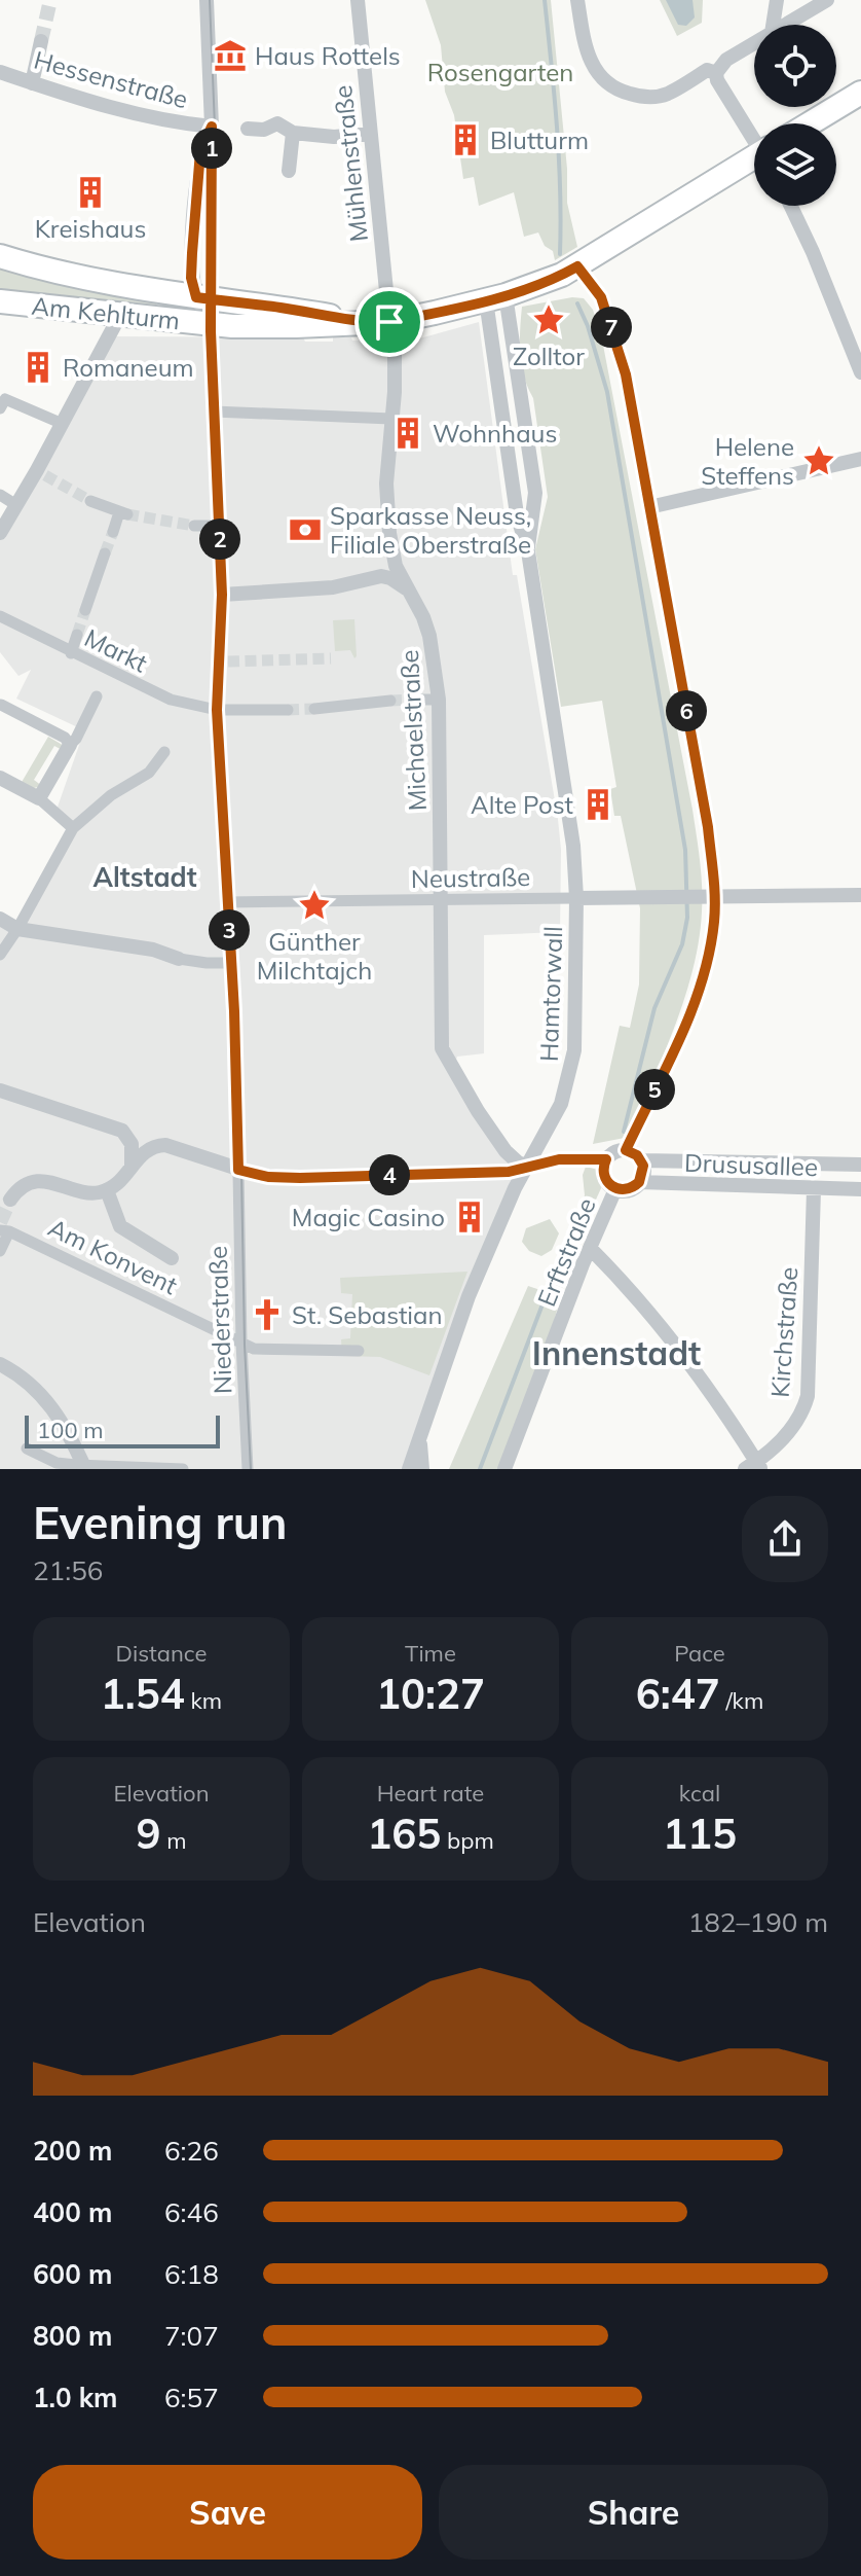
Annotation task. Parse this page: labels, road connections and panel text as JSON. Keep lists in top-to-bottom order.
{
  "streets": {
    "main road": ["Am Kehlturm"],
    "street": [
      "Hessenstraße",
      "Mühlenstraße",
      "Markt",
      "Michaelstraße",
      "Neustraße",
      "Hamtorwall",
      "Drususallee",
      "Erftstraße",
      "Am Konvent",
      "Niederstraße",
      "Kirchstraße"
    ]
  },
  "crossings": [
    ["Mühlenstraße", "Am Kehlturm"],
    ["Mühlenstraße", "Michaelstraße"],
    ["Am Kehlturm", "Michaelstraße"],
    ["Michaelstraße", "Neustraße"],
    ["Michaelstraße", "Hamtorwall"],
    ["Neustraße", "Hamtorwall"],
    ["Neustraße", "Niederstraße"],
    ["Drususallee", "Erftstraße"],
    ["Drususallee", "Kirchstraße"],
    ["Am Konvent", "Niederstraße"]
  ],
  "districts": ["Altstadt", "Innenstadt"],
  "parks": ["Rosengarten"],
  "places": {
    "museum": ["Haus Rottels"],
    "building": [
      "Blutturm",
      "Kreishaus",
      "Romaneum",
      "Wohnhaus",
      "Alte Post",
      "Magic Casino"
    ],
    "place": ["Zolltor", "Helene Steffens", "Günther Milchtajch"],
    "bank": ["Sparkasse Neuss, Filiale Oberstraße"],
    "church": ["St. Sebastian"]
  },
  "scale_bar": "100 m",
  "page": {
    "pins": [
      "1",
      "7",
      "2",
      "6",
      "3",
      "5",
      "4"
    ],
    "scale": "100 m",
    "heading": ["Evening run", "21:56"],
    "stats": [
      ["Distance", "1.54 km"],
      ["Time", "10:27"],
      ["Pace", "6:47 /km"],
      ["Elevation", "9 m"],
      ["Heart rate", "165 bpm"],
      ["kcal", "115"]
    ],
    "chart": ["Elevation", "182–190 m"],
    "list": [
      {
        "name": "200 m",
        "note": "6:26"
      },
      {
        "name": "400 m",
        "note": "6:46"
      },
      {
        "name": "600 m",
        "note": "6:18"
      },
      {
        "name": "800 m",
        "note": "7:07"
      },
      {
        "name": "1.0 km",
        "note": "6:57"
      }
    ],
    "buttons": ["Save", "Share"]
  }
}
